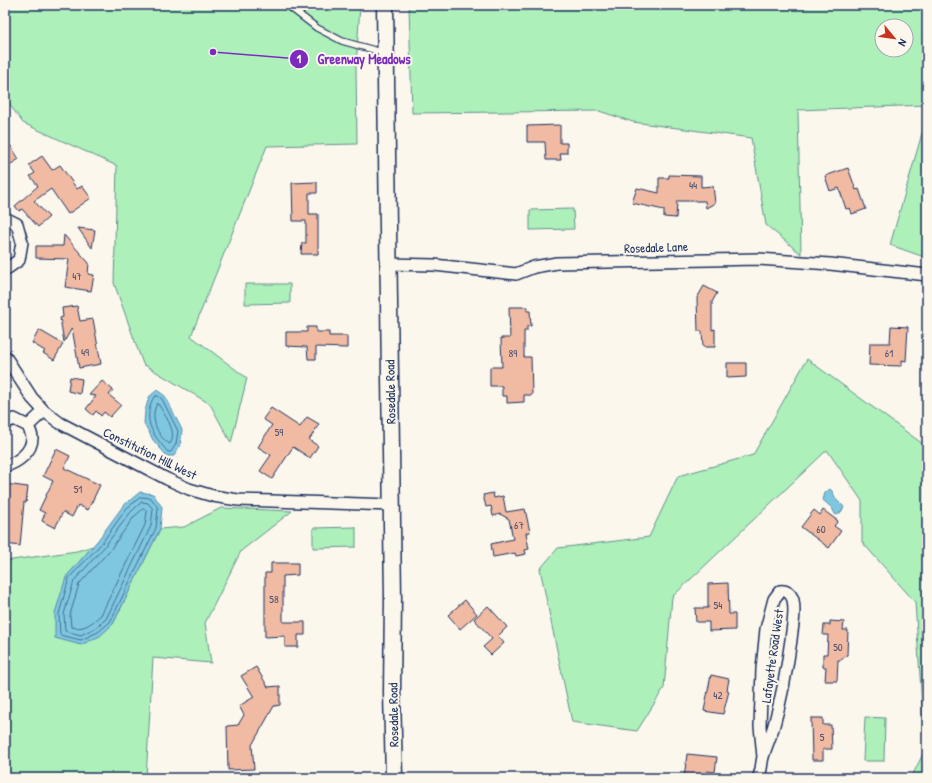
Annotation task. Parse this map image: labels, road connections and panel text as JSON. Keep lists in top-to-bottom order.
{
  "streets": {
    "street": [
      "Rosedale Lane",
      "Rosedale Road",
      "Constitution Hill West",
      "Lafayette Road West"
    ]
  },
  "crossings": [
    ["Rosedale Lane", "Rosedale Road"],
    ["Rosedale Road", "Constitution Hill West"]
  ],
  "places": ["Greenway Meadows"],
  "house_numbers": [
    "44",
    "47",
    "49",
    "89",
    "61",
    "59",
    "51",
    "67",
    "60",
    "58",
    "54",
    "50",
    "42",
    "5"
  ],
  "north": "bottom right"
}
